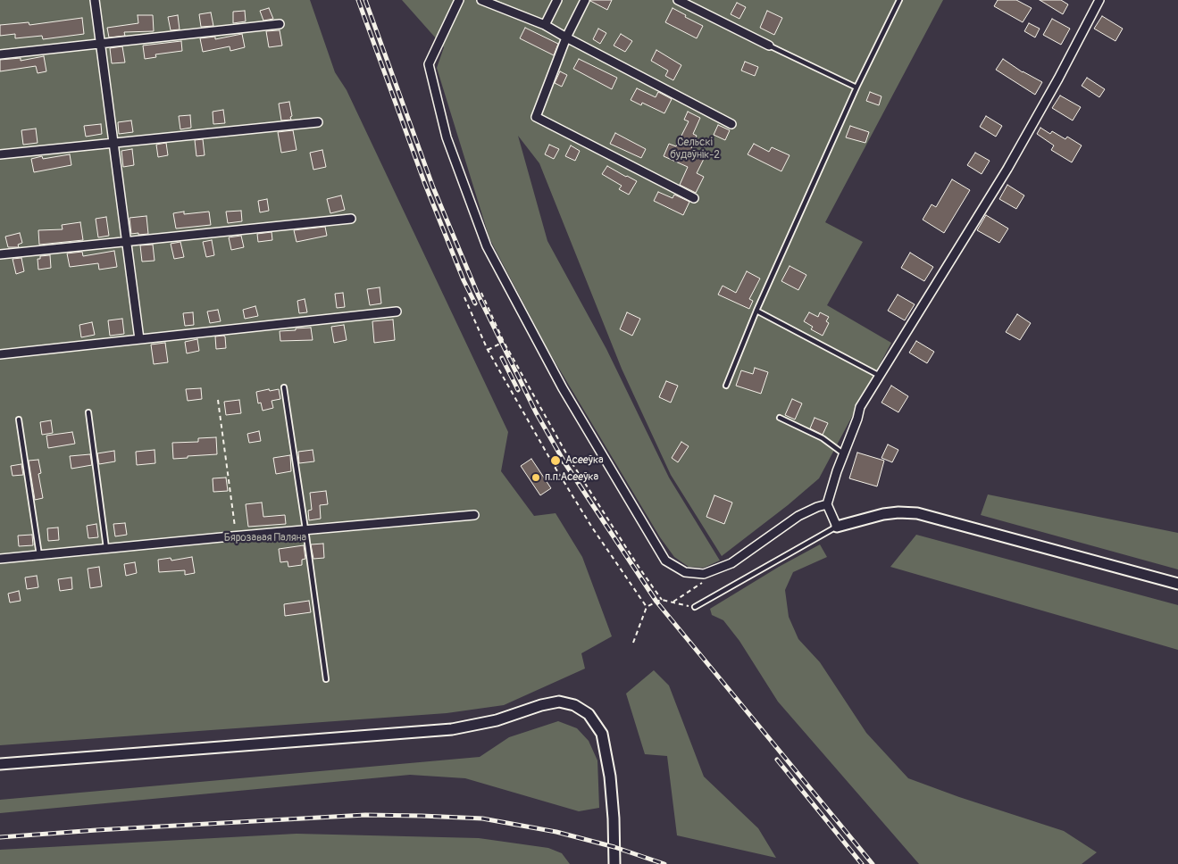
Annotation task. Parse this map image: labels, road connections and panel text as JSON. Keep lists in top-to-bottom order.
{
  "parks": ["Сельскі будаўнік-2", "Бярозавая Паляна"],
  "places": ["Асееўка", "п.п.Асееўка"]
}
